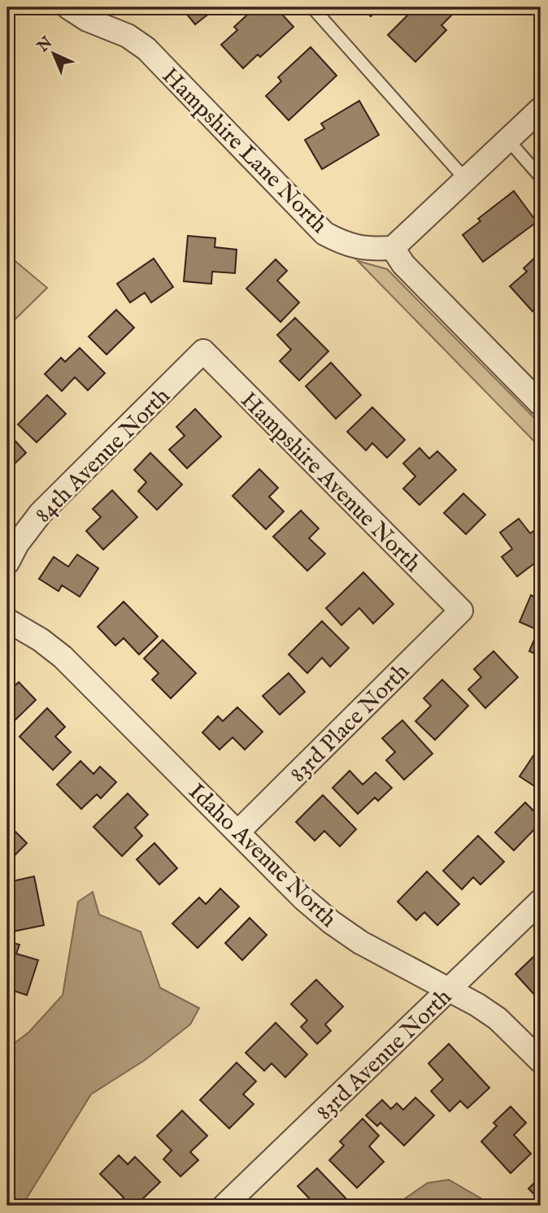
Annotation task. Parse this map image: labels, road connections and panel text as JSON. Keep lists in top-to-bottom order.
{
  "streets": {
    "street": [
      "Hampshire Lane North",
      "84th Avenue North",
      "Hampshire Avenue North",
      "83rd Place North",
      "Idaho Avenue North",
      "83rd Avenue North"
    ]
  },
  "crossings": [
    ["84th Avenue North", "Hampshire Avenue North"],
    ["Hampshire Avenue North", "83rd Place North"],
    ["83rd Place North", "Idaho Avenue North"],
    ["Idaho Avenue North", "83rd Avenue North"]
  ],
  "north": "top left"
}
